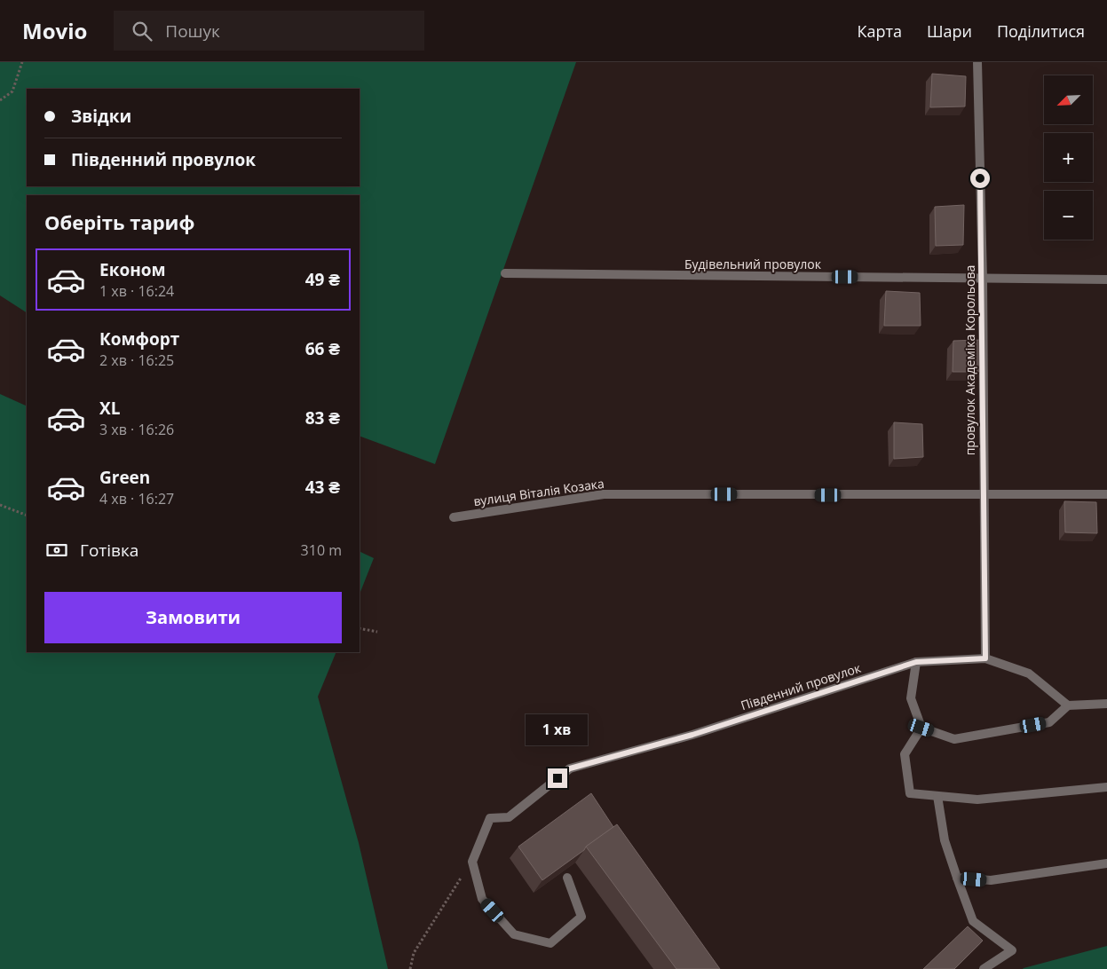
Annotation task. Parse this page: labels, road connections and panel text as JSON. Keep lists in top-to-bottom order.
{
  "streets": {
    "street": [
      "Будівельний провулок",
      "провулок Академіка Корольова",
      "вулиця Віталія Козака",
      "Південний провулок"
    ]
  },
  "crossings": [
    ["Будівельний провулок", "провулок Академіка Корольова"],
    ["провулок Академіка Корольова", "вулиця Віталія Козака"],
    ["провулок Академіка Корольова", "Південний провулок"]
  ],
  "north": "bottom left",
  "page": {
    "header": "Movio",
    "search": "Пошук",
    "nav": ["Карта", "Шари", "Поділитися"],
    "map_buttons": ["+", "−"],
    "banner": ["Звідки", "Південний провулок"],
    "heading": "Оберіть тариф",
    "list": [
      {
        "name": "Економ",
        "note": "1 хв · 16:24",
        "value": "49 ₴"
      },
      {
        "name": "Комфорт",
        "note": "2 хв · 16:25",
        "value": "66 ₴"
      },
      {
        "name": "XL",
        "note": "3 хв · 16:26",
        "value": "83 ₴"
      },
      {
        "name": "Green",
        "note": "4 хв · 16:27",
        "value": "43 ₴"
      }
    ],
    "pay": ["Готівка", "310 m"],
    "buttons": "Замовити",
    "bubble": "1 хв"
  }
}
